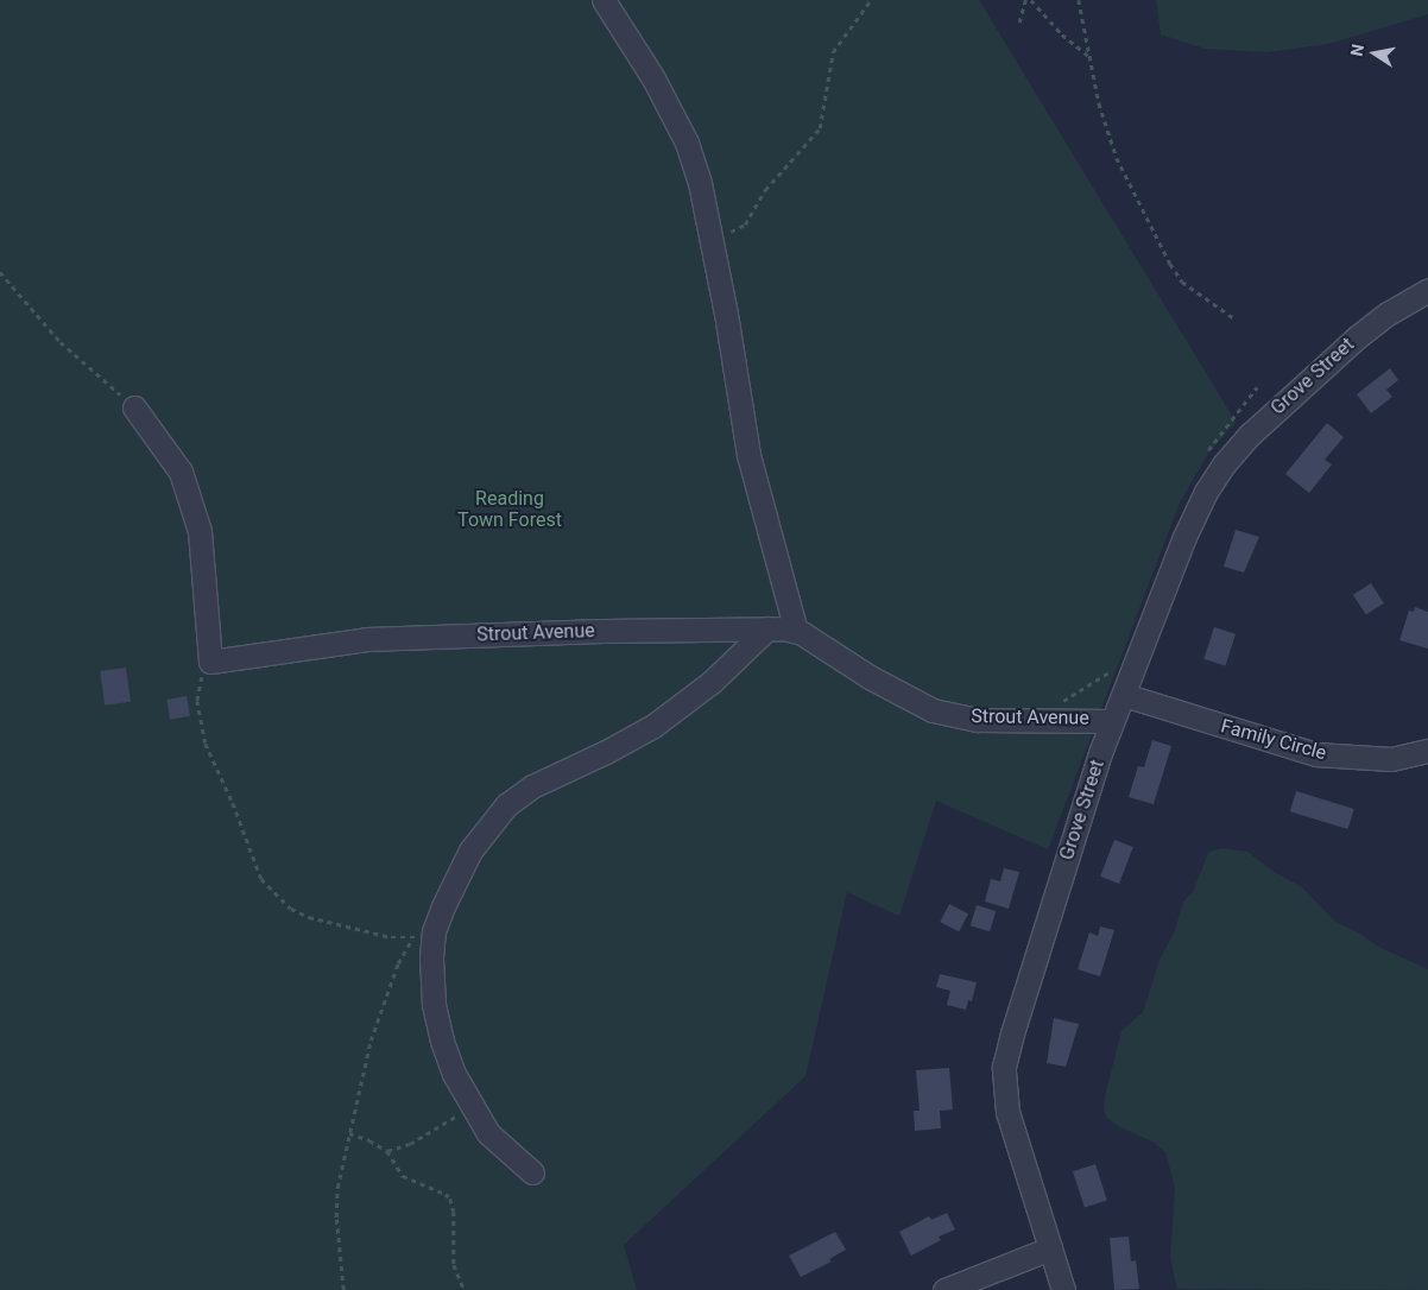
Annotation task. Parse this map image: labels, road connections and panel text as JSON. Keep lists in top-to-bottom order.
{
  "streets": {
    "street": ["Grove Street", "Strout Avenue", "Family Circle"]
  },
  "crossings": [
    ["Grove Street", "Strout Avenue"],
    ["Grove Street", "Family Circle"]
  ],
  "parks": ["Reading Town Forest"],
  "north": "left"
}
